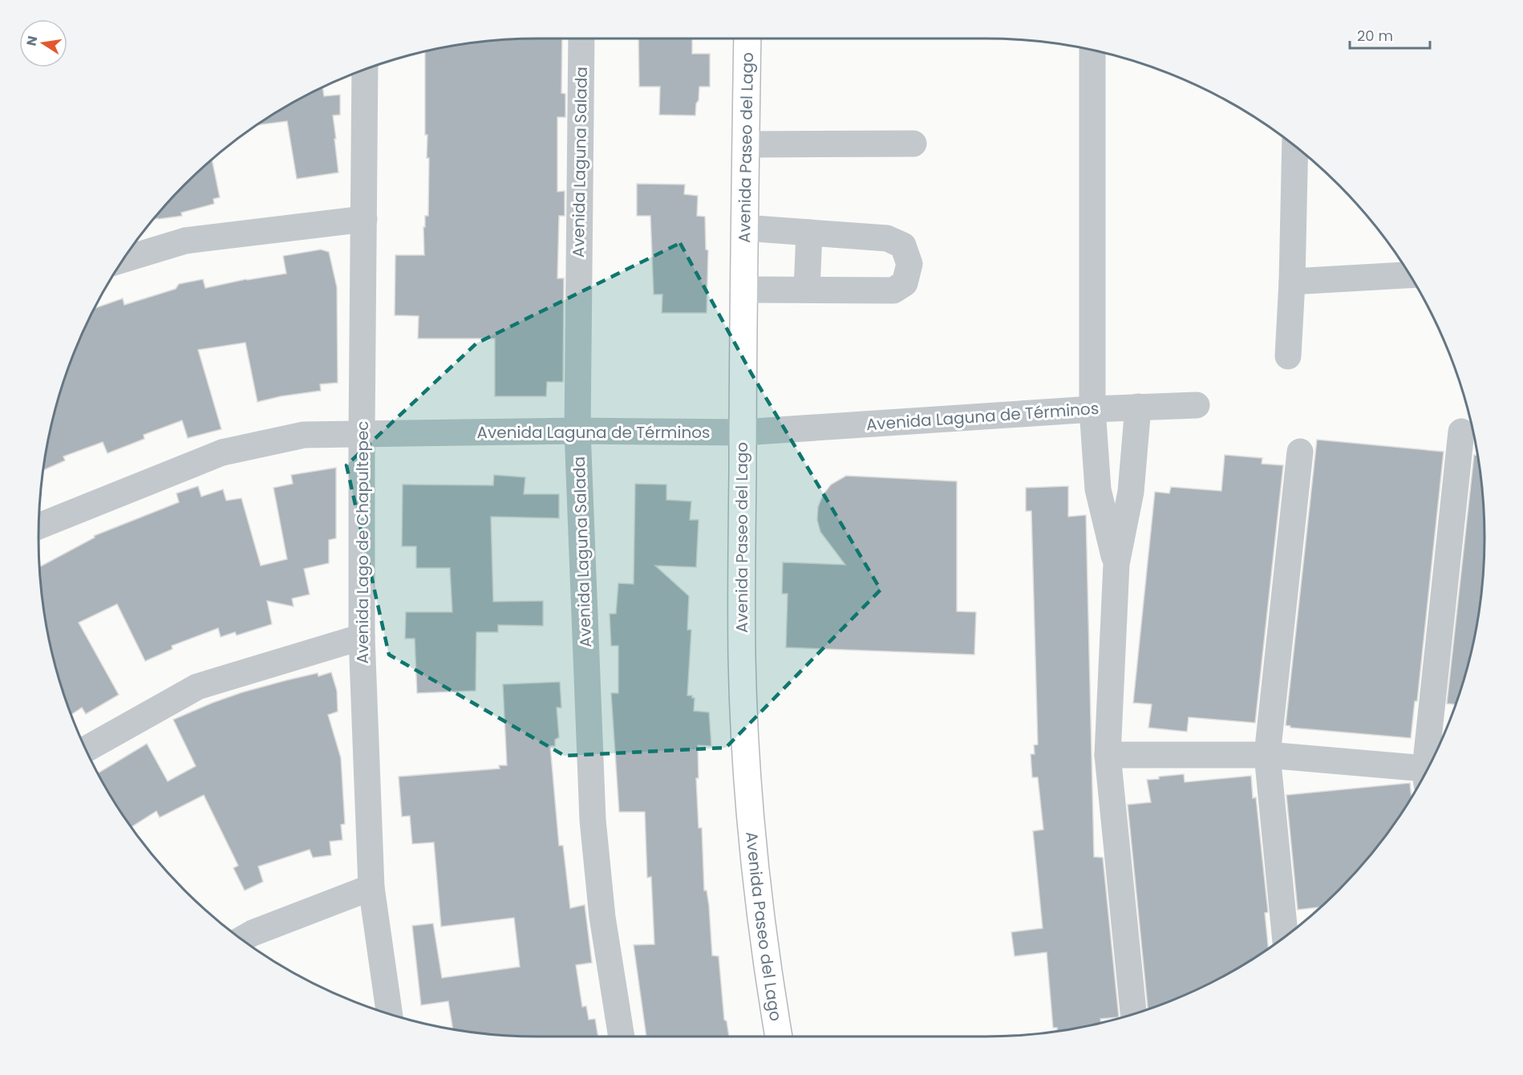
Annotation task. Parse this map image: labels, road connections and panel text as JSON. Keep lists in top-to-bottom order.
{
  "streets": {
    "main road": ["Avenida Paseo del Lago"],
    "street": ["Avenida Laguna Salada", "Avenida Laguna de Términos", "Avenida Lago de Chapultepec"]
  },
  "crossings": [
    ["Avenida Paseo del Lago", "Avenida Laguna de Términos"],
    ["Avenida Laguna Salada", "Avenida Laguna de Términos"],
    ["Avenida Laguna de Términos", "Avenida Lago de Chapultepec"]
  ],
  "scale_bar": "20 m",
  "north": "left"
}
